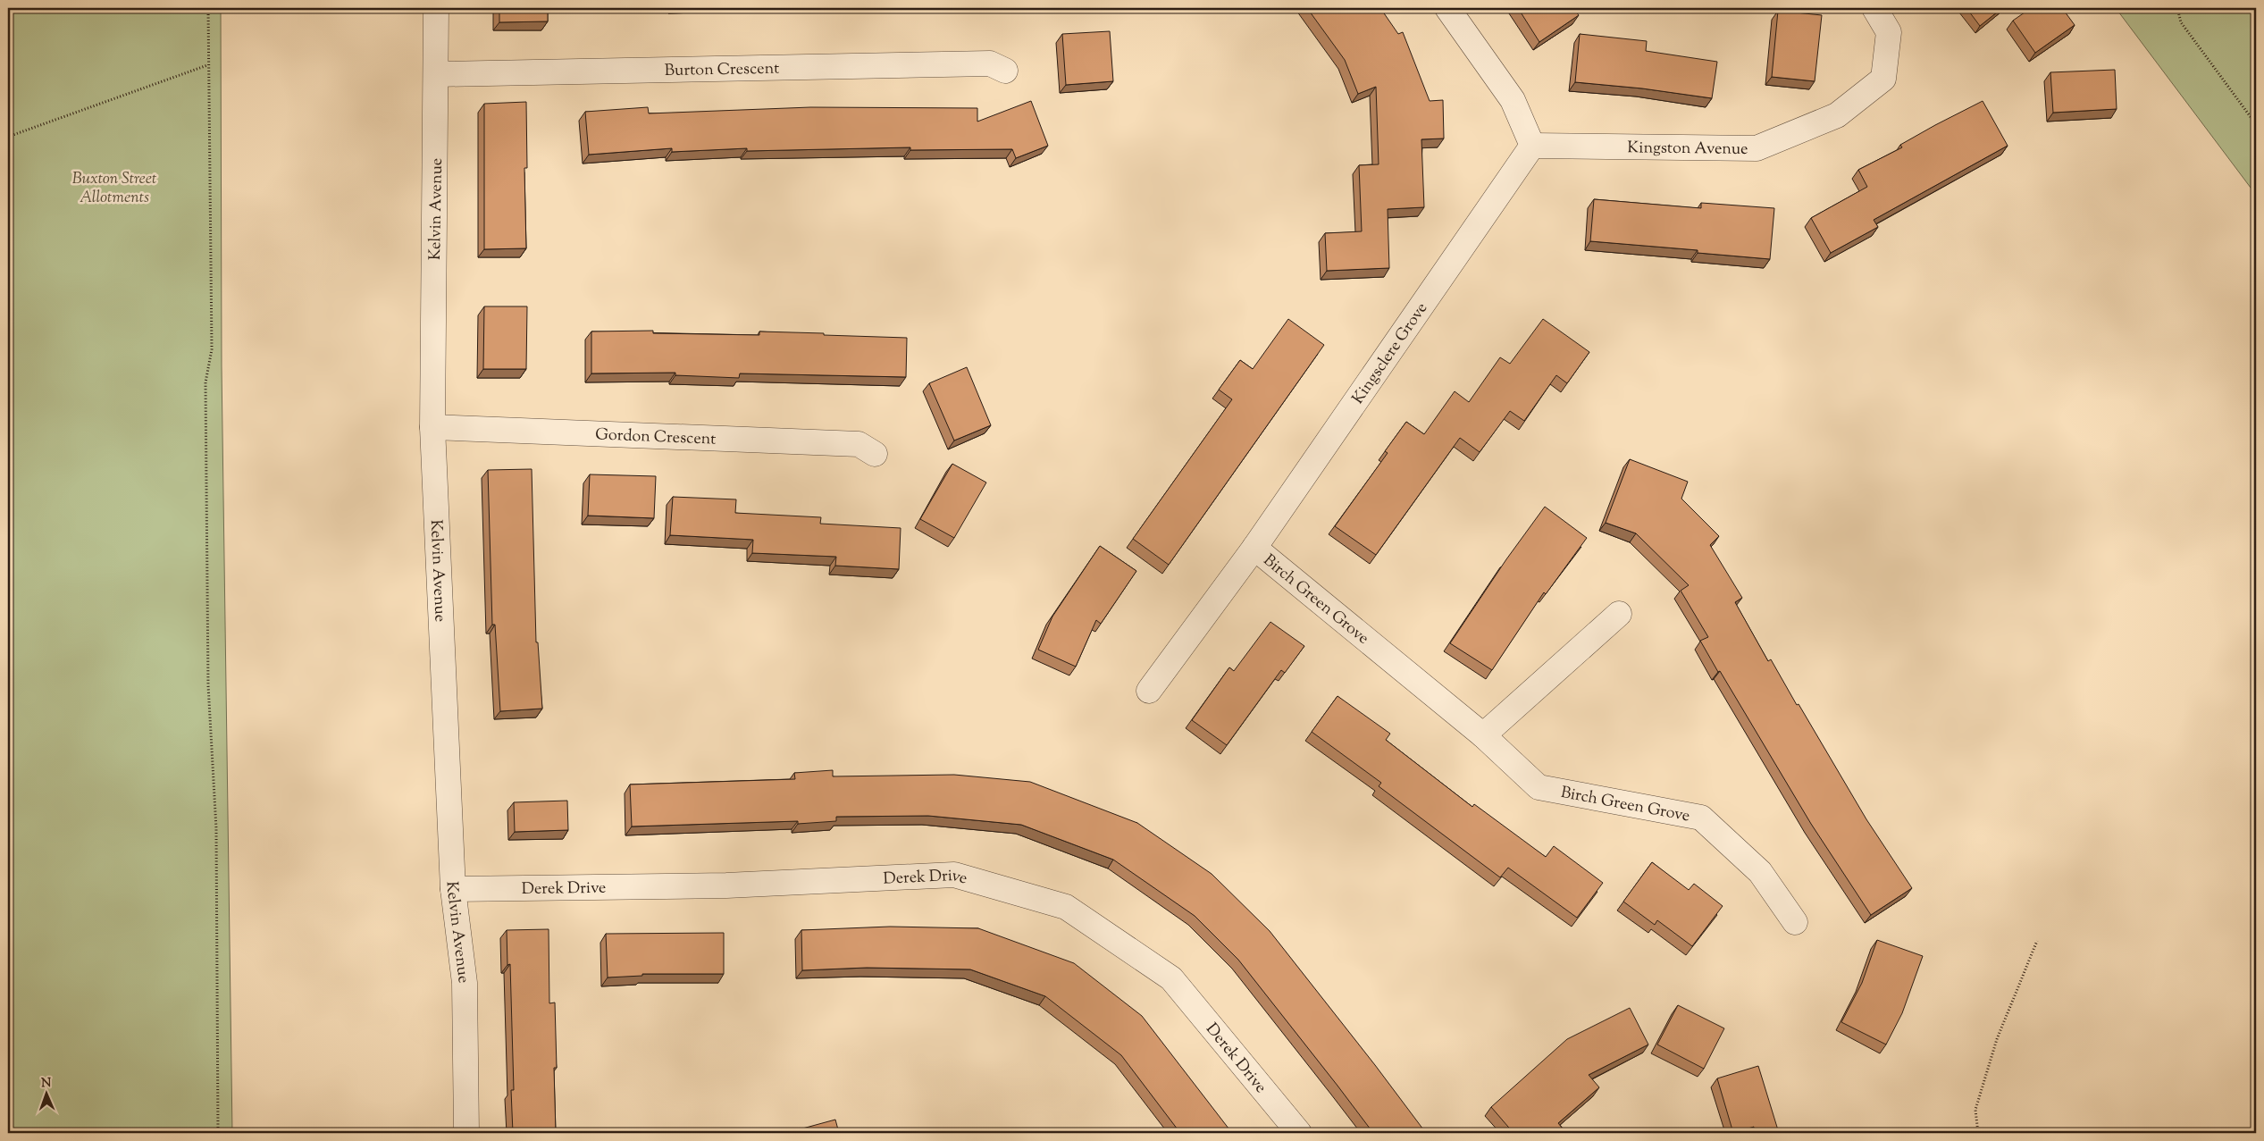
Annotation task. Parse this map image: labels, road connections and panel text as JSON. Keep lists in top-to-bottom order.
{
  "streets": {
    "street": [
      "Burton Crescent",
      "Kingston Avenue",
      "Kelvin Avenue",
      "Kingsclere Grove",
      "Gordon Crescent",
      "Birch Green Grove",
      "Derek Drive"
    ]
  },
  "crossings": [
    ["Burton Crescent", "Kelvin Avenue"],
    ["Kingston Avenue", "Kingsclere Grove"],
    ["Kelvin Avenue", "Gordon Crescent"],
    ["Kelvin Avenue", "Derek Drive"],
    ["Kingsclere Grove", "Birch Green Grove"]
  ],
  "parks": ["Buxton Street Allotments"],
  "north": "top"
}
